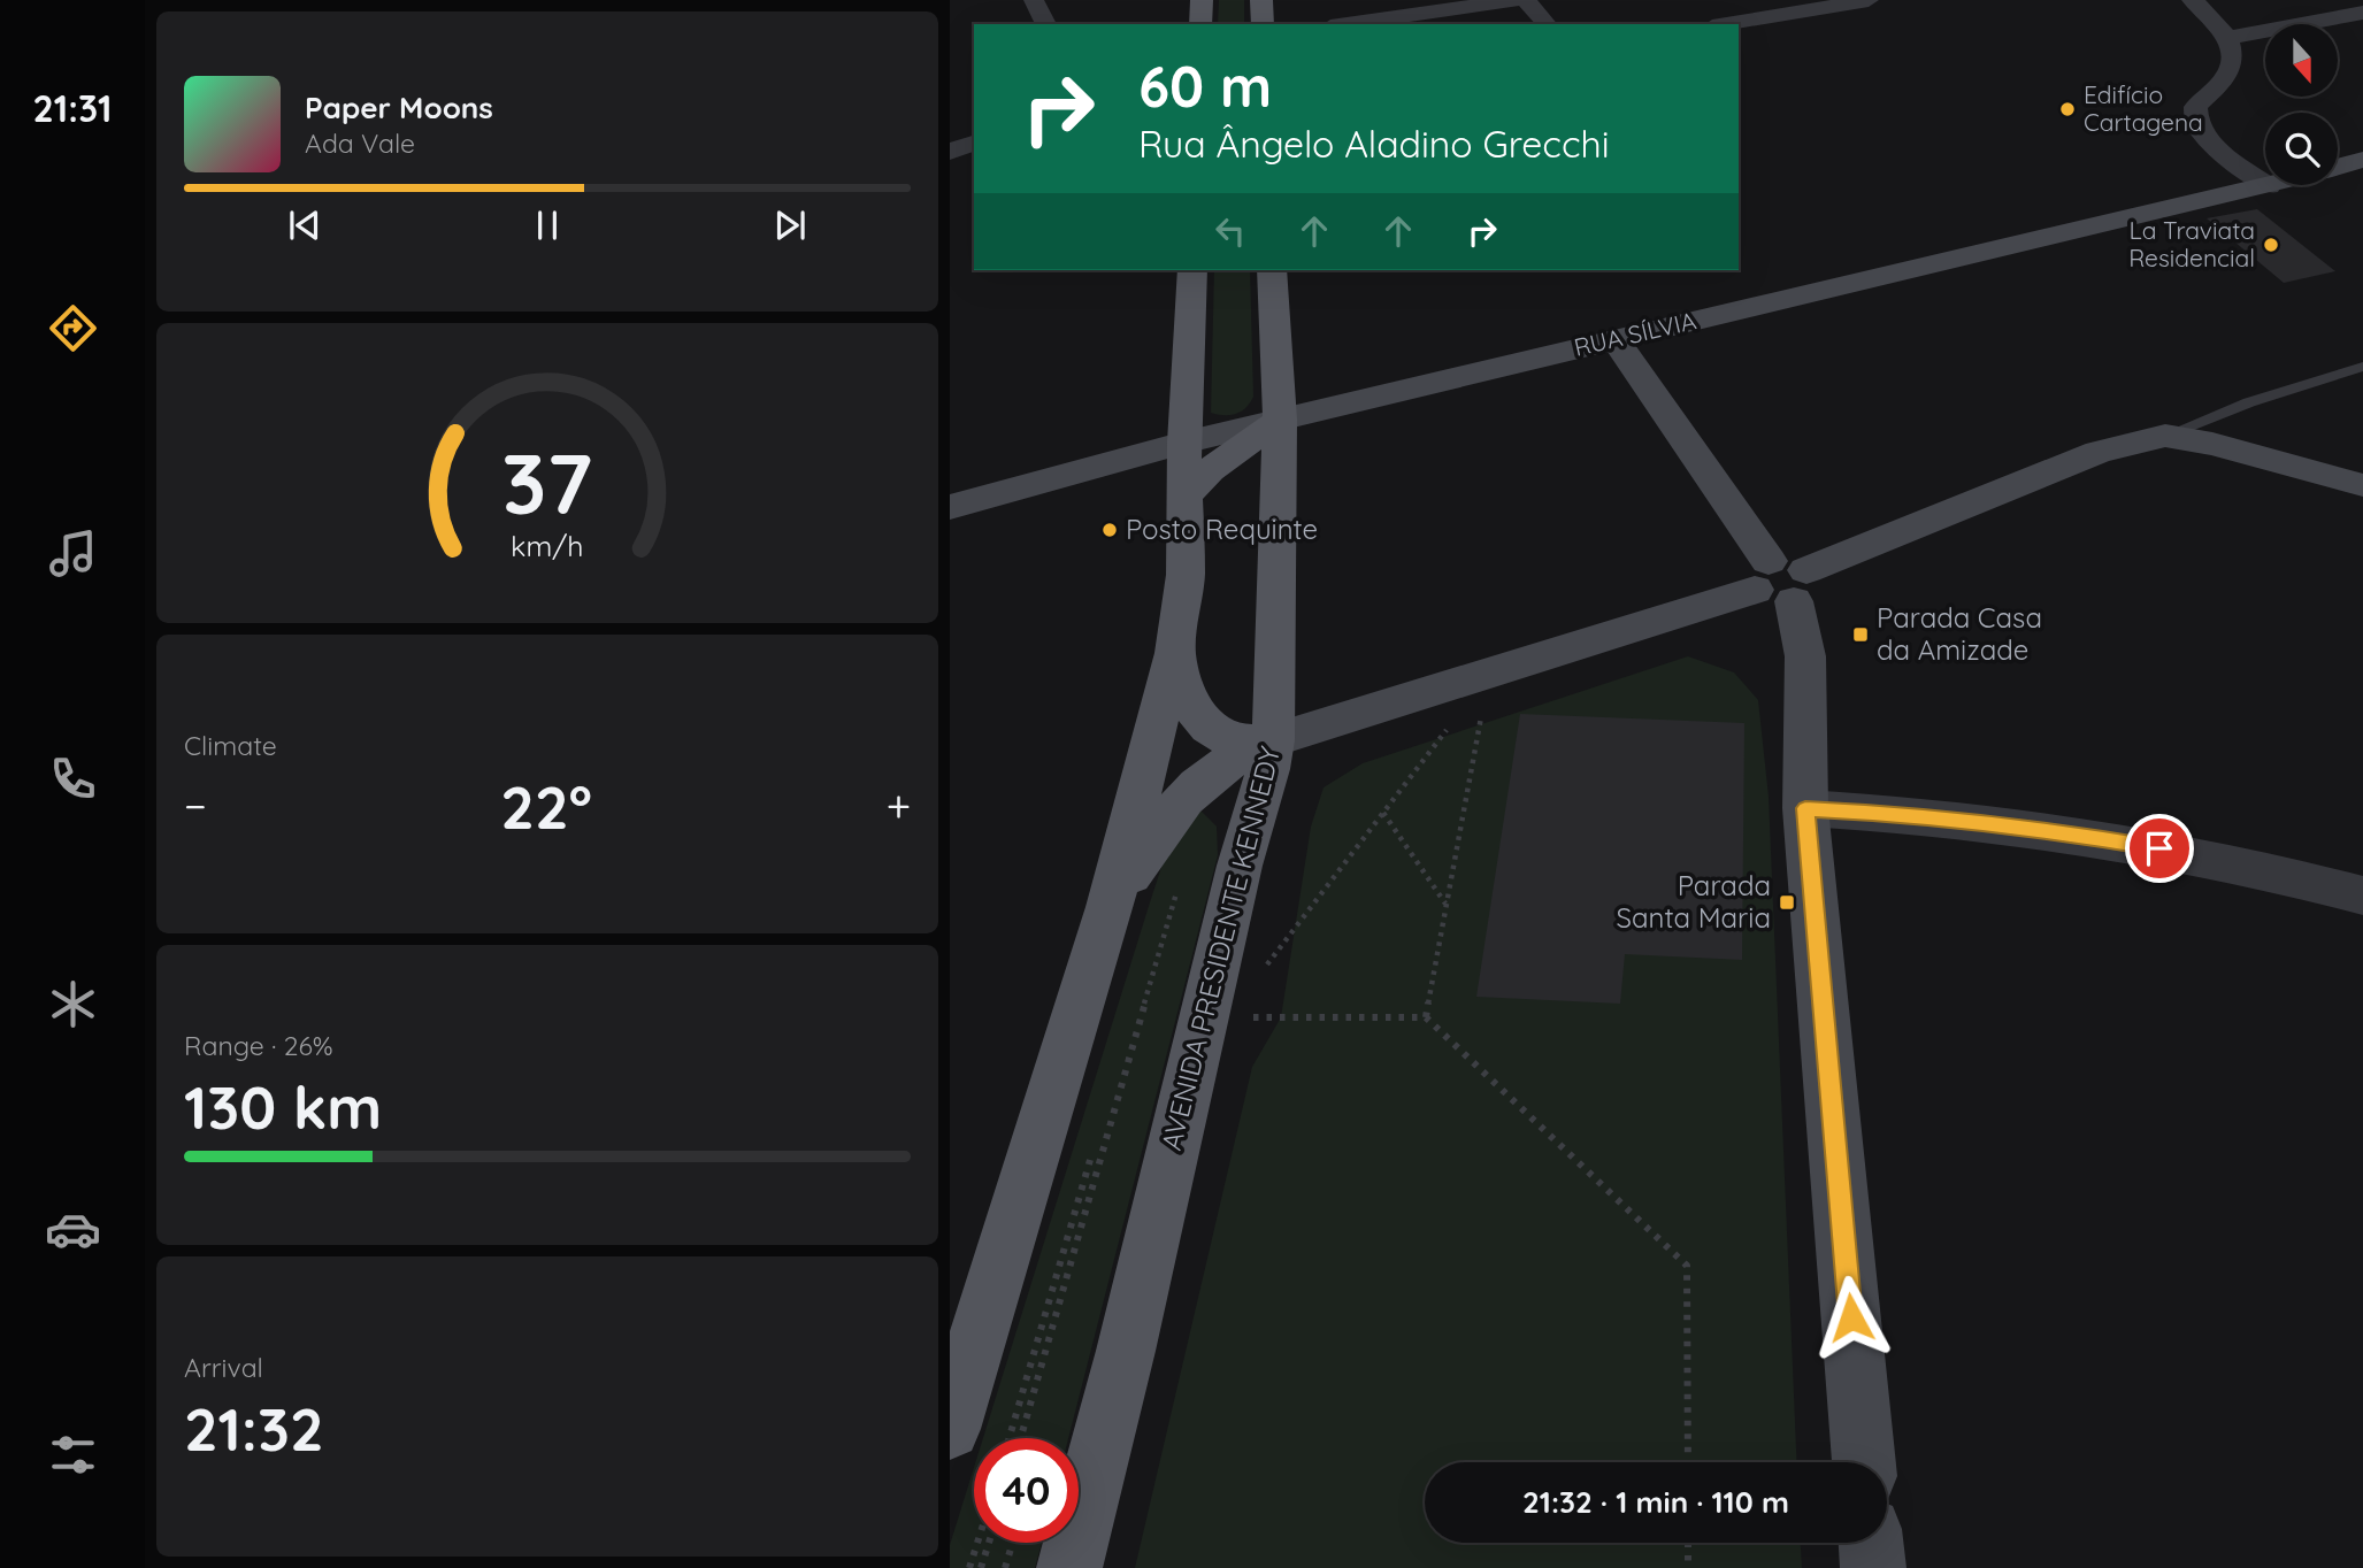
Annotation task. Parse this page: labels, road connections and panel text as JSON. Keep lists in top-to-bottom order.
{
  "streets": {
    "main road": ["AVENIDA PRESIDENTE KENNEDY"],
    "street": ["RUA SÍLVIA"]
  },
  "crossings": [
    ["RUA SÍLVIA", "AVENIDA PRESIDENTE KENNEDY"]
  ],
  "places": {
    "other": ["Edifício Cartagena", "La Traviata Residencial", "Posto Requinte"],
    "transit": ["Parada Casa da Amizade", "Parada Santa Maria"]
  },
  "north": "bottom",
  "page": {
    "tabs": "21:31",
    "turn": ["60 m", "Rua Ângelo Aladino Grecchi"],
    "song": ["Paper Moons", "Ada Vale"],
    "tile": [
      "Climate",
      ["Range · 26%", "130 km"],
      ["Arrival", "21:32"]
    ],
    "heat": ["−", "22°", "+"],
    "limit": "40",
    "trip": "21:32 · 1 min · 110 m",
    "gauge": ["37", "km/h"]
  }
}
